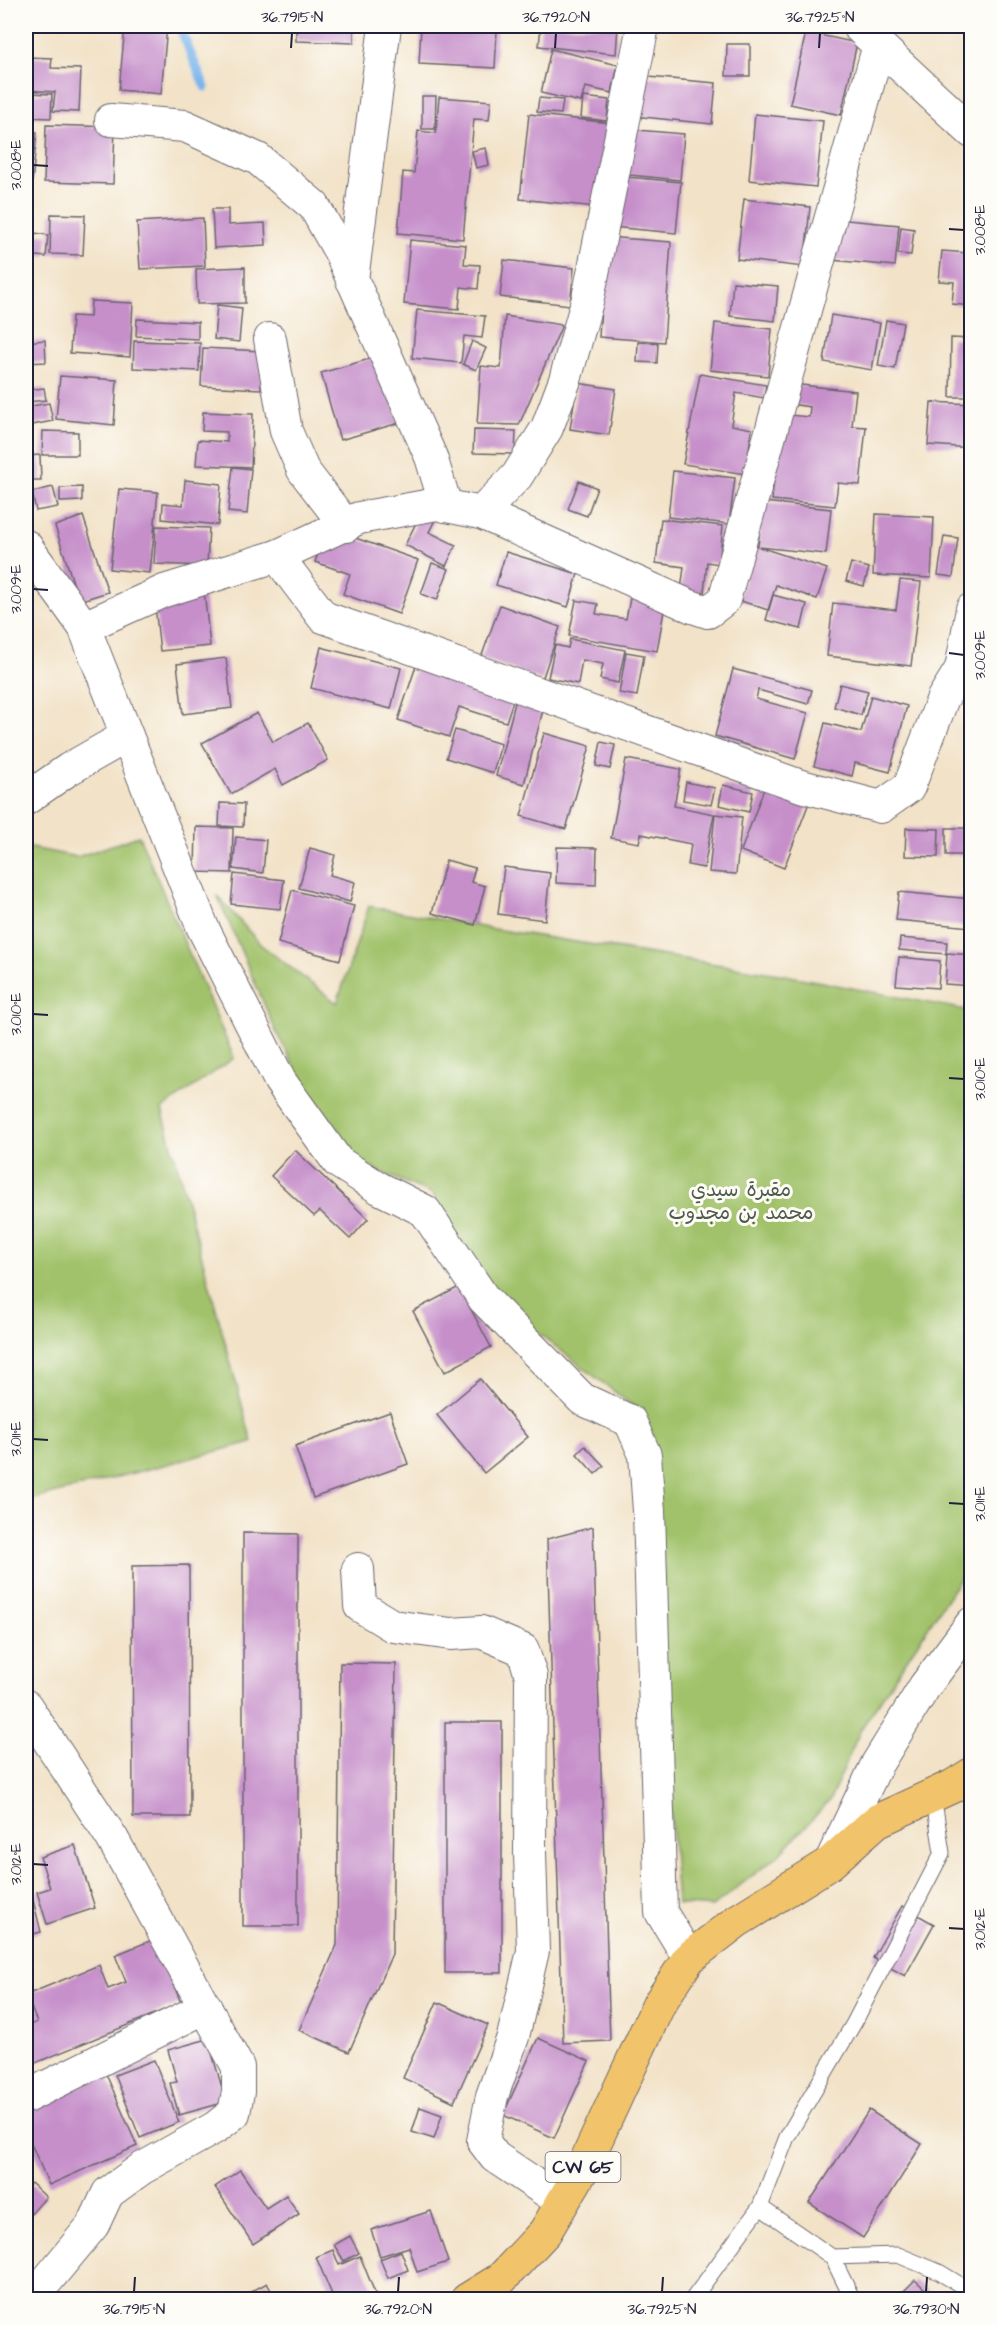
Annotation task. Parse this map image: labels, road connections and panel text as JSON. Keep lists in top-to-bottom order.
{
  "streets": {
    "main road": ["CW 65"]
  },
  "parks": ["مقبرة سيدي محمد بن مجدوب"],
  "coordinates": [
    "36.7915°N",
    "36.7920°N",
    "36.7925°N",
    "3.008°E",
    "3.009°E",
    "3.010°E",
    "3.011°E",
    "3.012°E",
    "36.7930°N"
  ]
}
